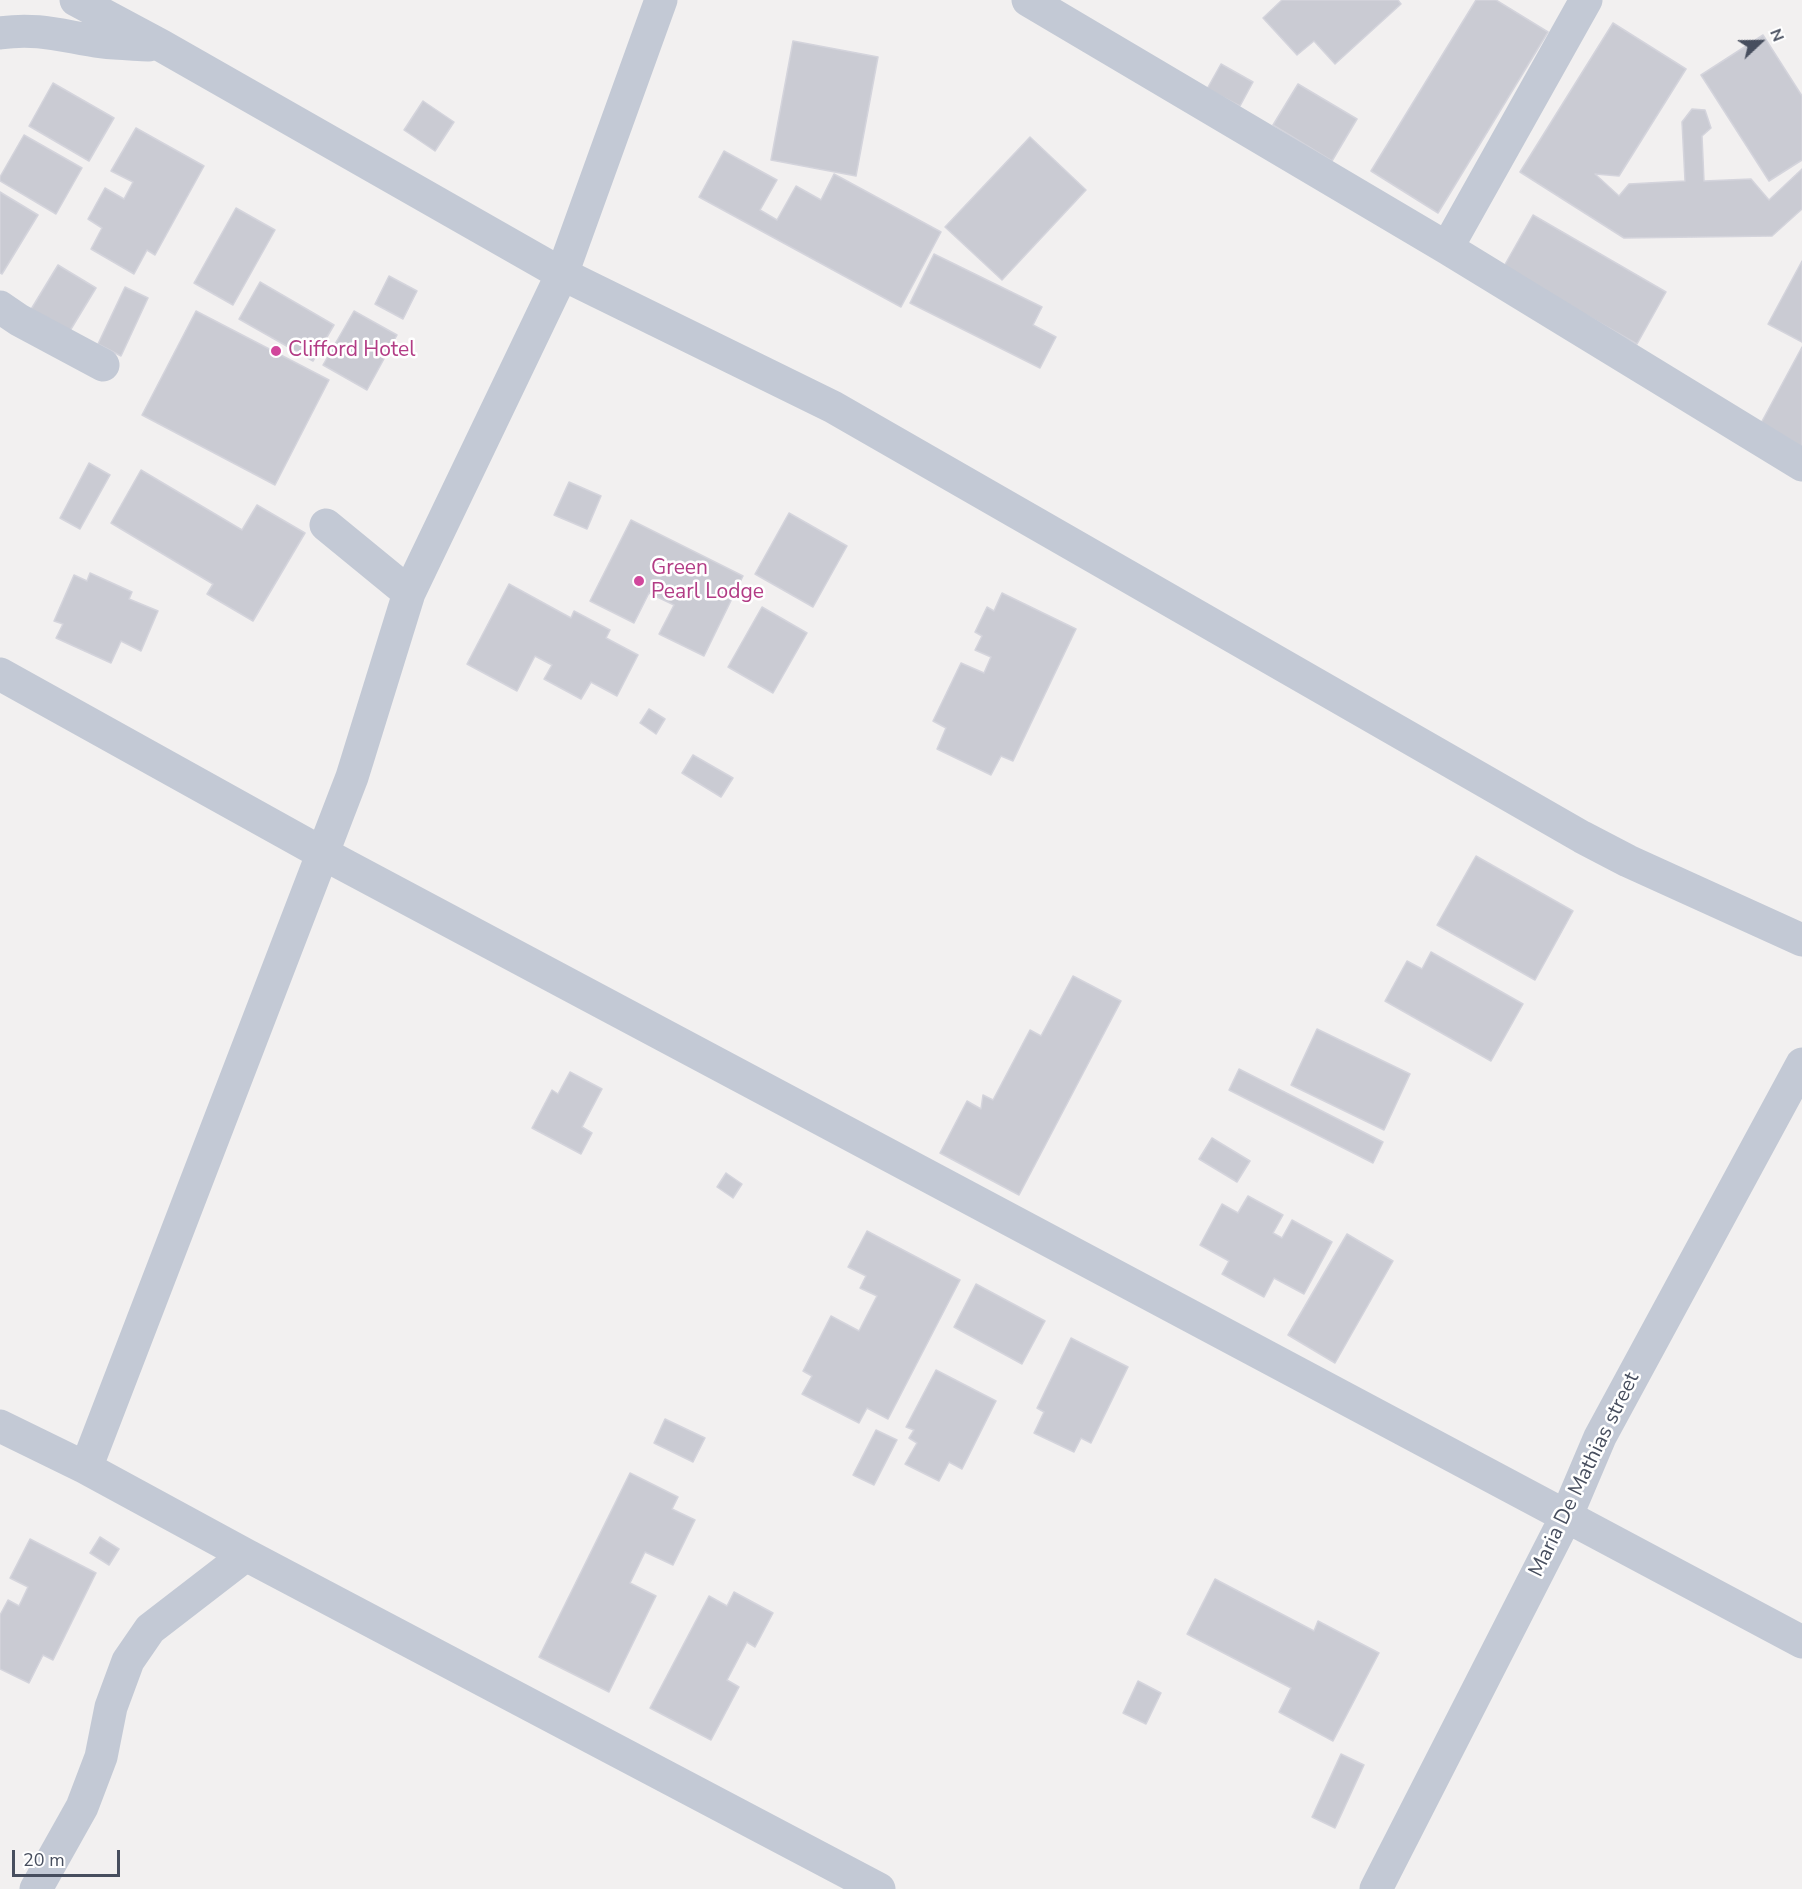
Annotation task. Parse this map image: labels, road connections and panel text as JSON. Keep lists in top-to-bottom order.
{
  "streets": {
    "street": ["Maria De Mathias street"]
  },
  "places": ["Clifford Hotel", "Green Pearl Lodge"],
  "scale_bar": "20 m",
  "north": "right"
}
